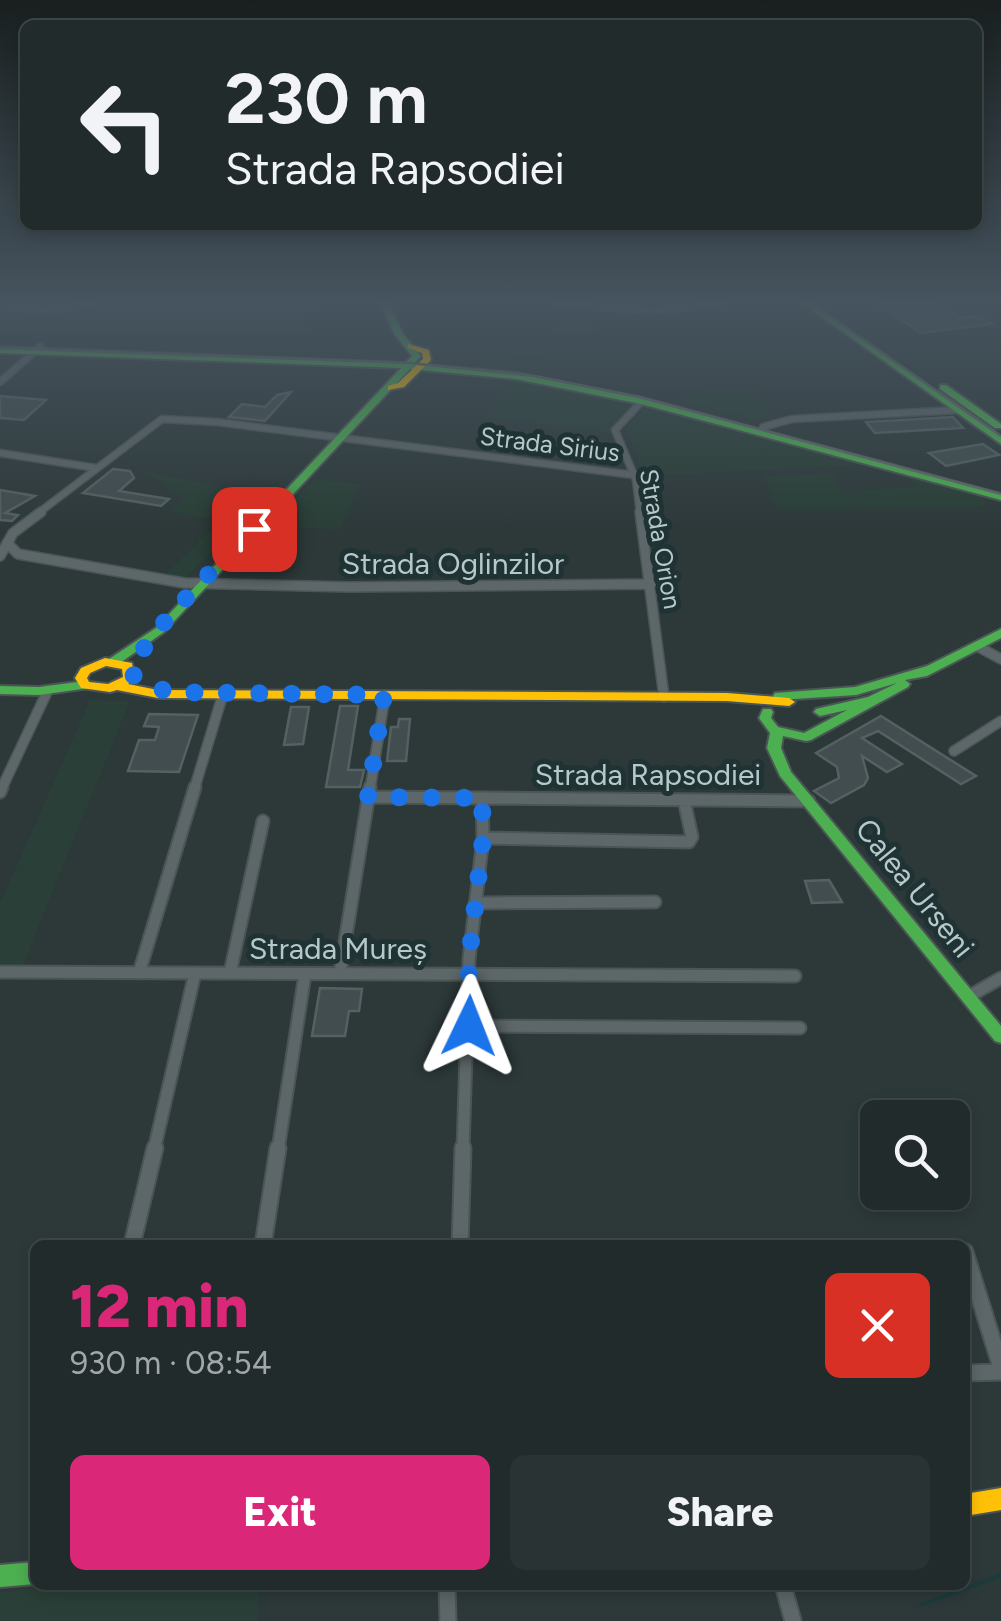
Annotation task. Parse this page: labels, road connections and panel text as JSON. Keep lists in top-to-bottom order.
{
  "streets": {
    "main road": ["Calea Urseni"],
    "street": [
      "Strada Sirius",
      "Strada Orion",
      "Strada Oglinzilor",
      "Strada Rapsodiei",
      "Strada Mureș"
    ]
  },
  "crossings": [
    ["Strada Sirius", "Strada Orion"],
    ["Strada Orion", "Strada Oglinzilor"],
    ["Strada Rapsodiei", "Calea Urseni"]
  ],
  "page": {
    "turn": ["230 m", "Strada Rapsodiei"],
    "heading": ["12 min", "930 m · 08:54"],
    "buttons": ["Exit", "Share"]
  }
}
